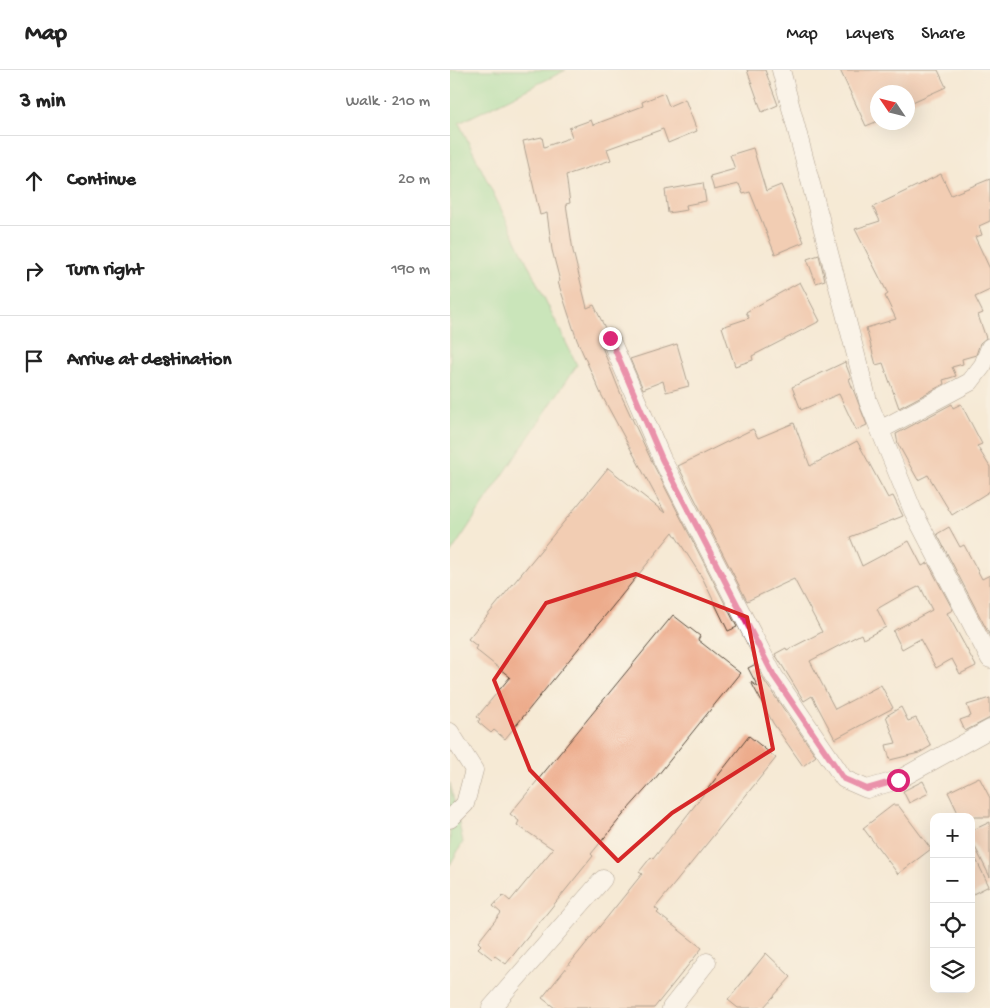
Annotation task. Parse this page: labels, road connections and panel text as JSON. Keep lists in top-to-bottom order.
{
  "north": "top left",
  "page": {
    "header": "Map",
    "nav": ["Map", "Layers", "Share"],
    "heading": ["3 min", "Walk · 210 m"],
    "list": [
      ["Continue", "20 m"],
      ["Turn right", "190 m"],
      "Arrive at destination"
    ],
    "map_buttons": ["+", "−"]
  }
}
